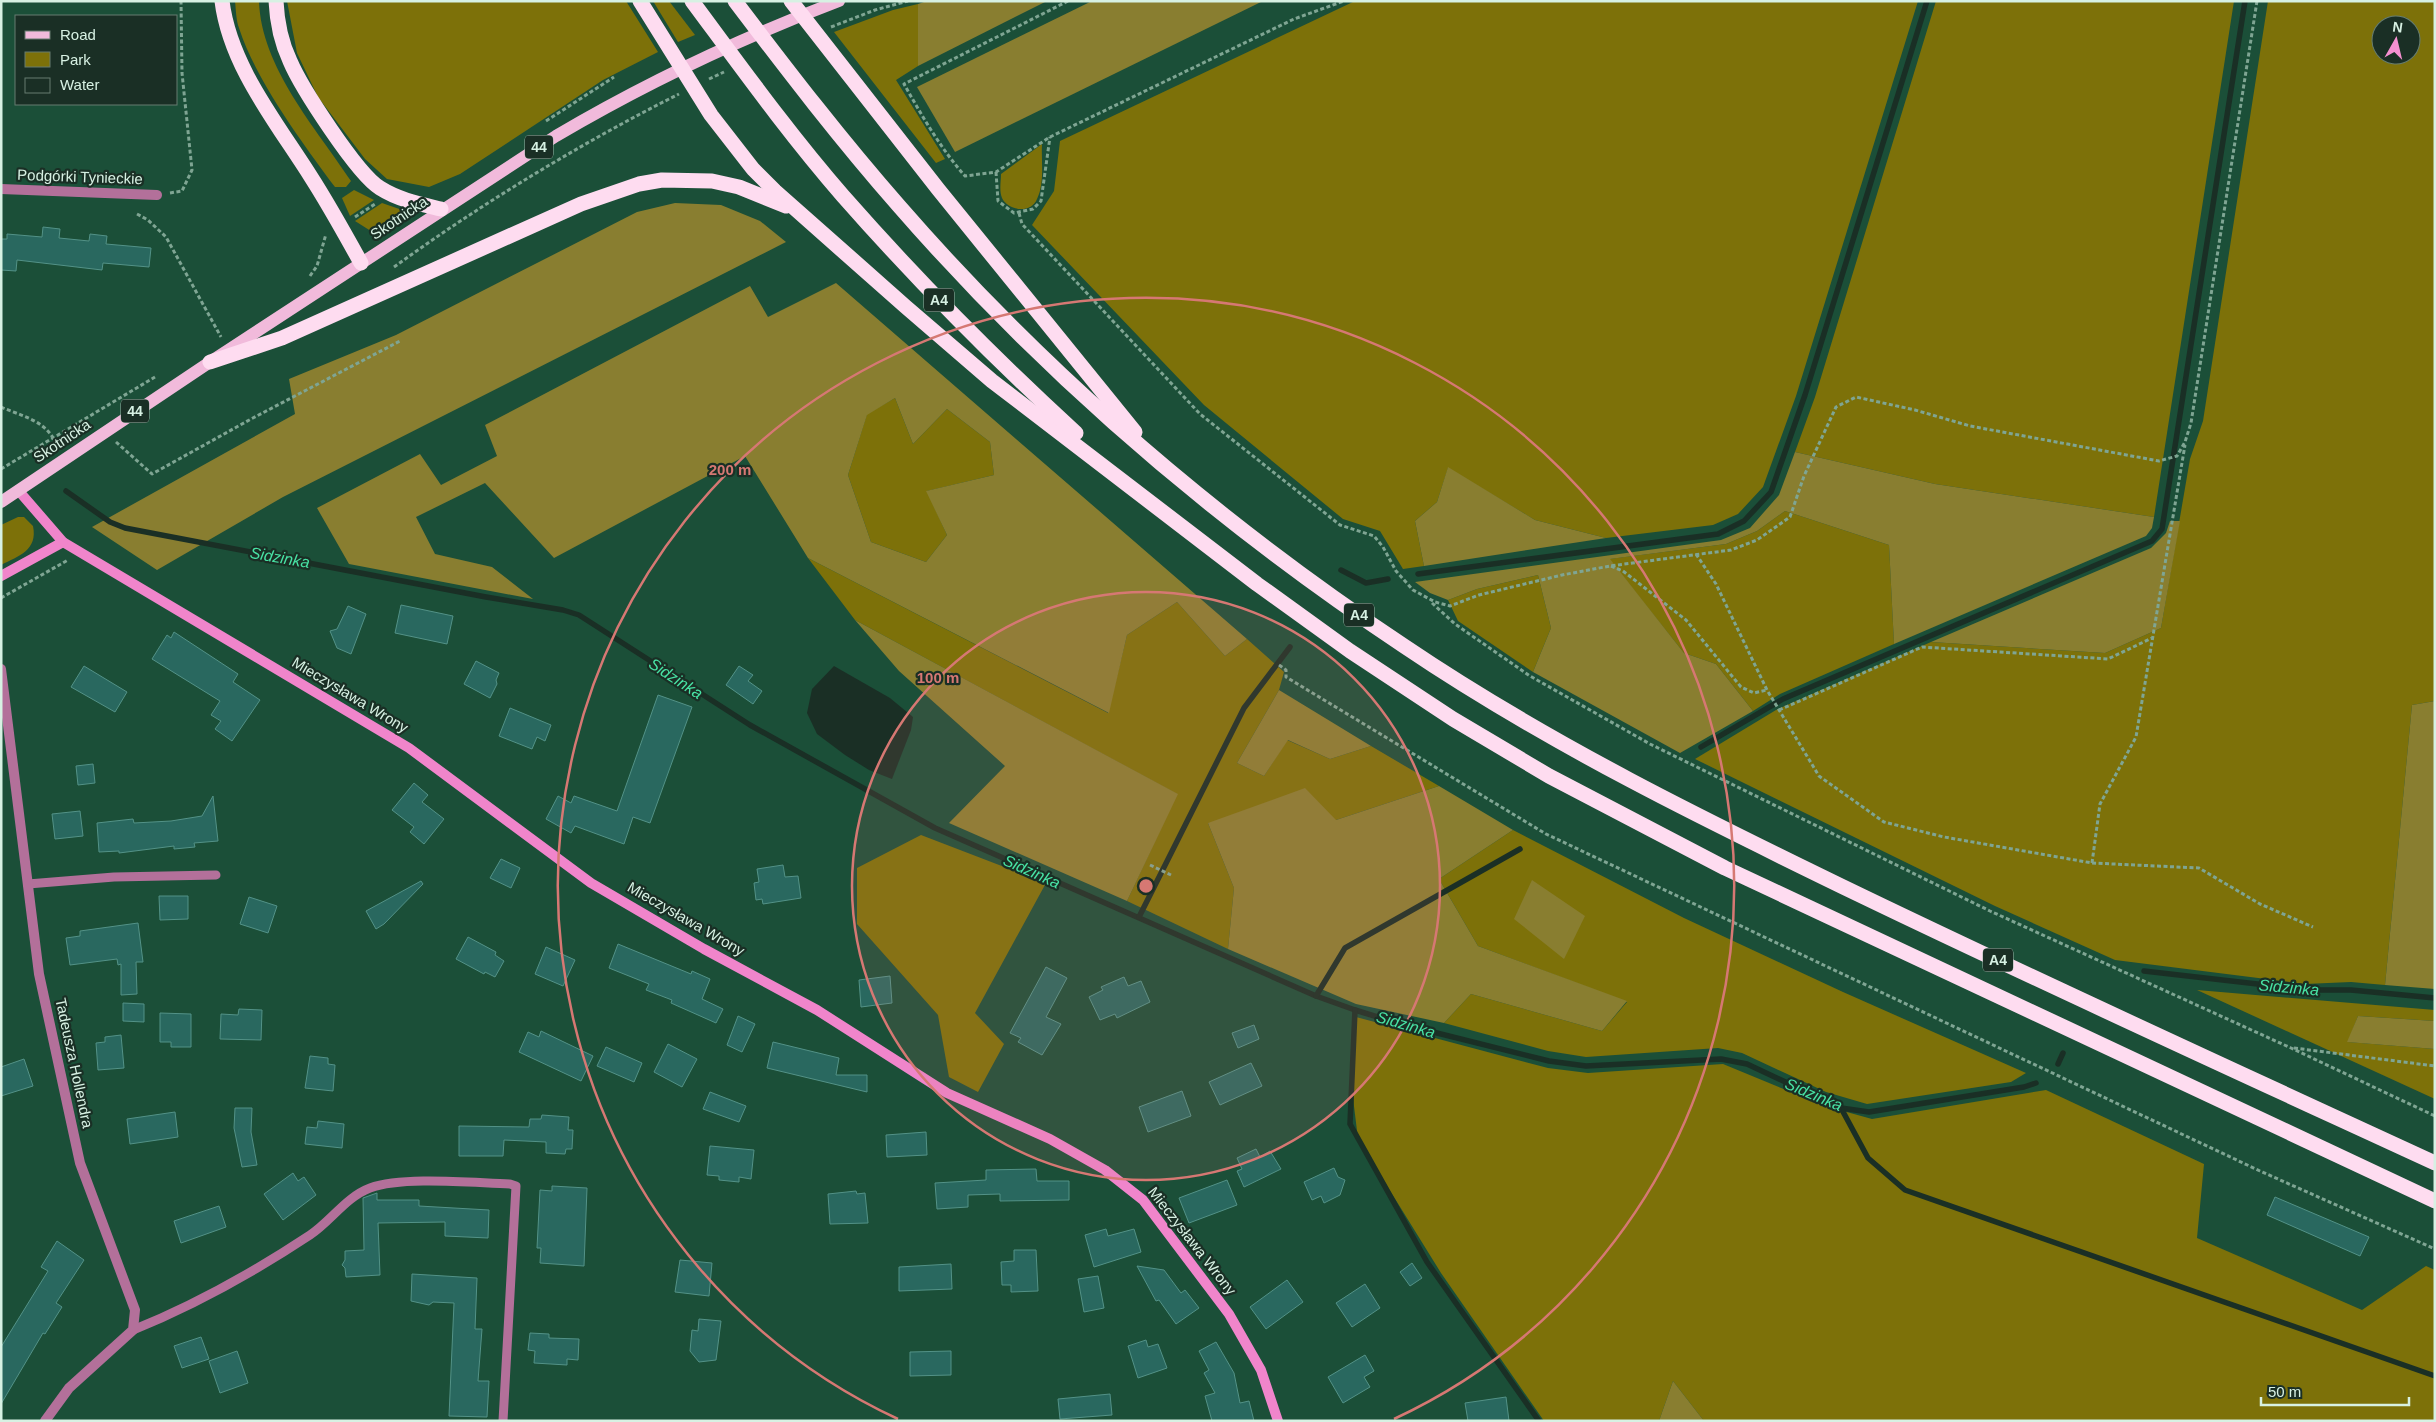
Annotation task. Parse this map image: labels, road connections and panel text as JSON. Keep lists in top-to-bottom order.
{
  "streets": {
    "highway": ["A4"],
    "main road": ["44", "Skotnicka"],
    "street": ["Podgórki Tynieckie", "Mieczysława Wrony", "Tadeusza Hollendra"]
  },
  "crossings": [
    ["Skotnicka", "Mieczysława Wrony"]
  ],
  "water": ["Sidzinka"],
  "legend": ["Road", "Park", "Water"],
  "scale_bar": "50 m",
  "north": "top",
  "rings": ["200 m", "100 m"]
}
